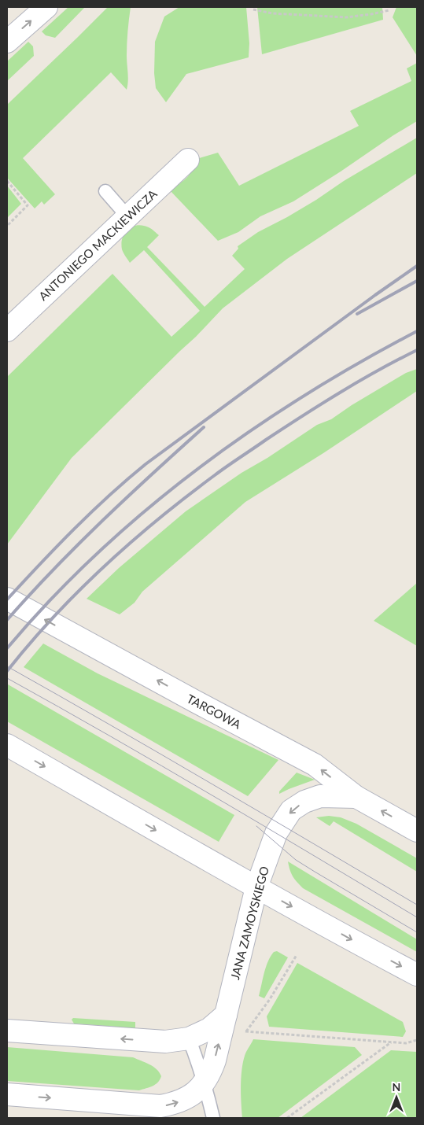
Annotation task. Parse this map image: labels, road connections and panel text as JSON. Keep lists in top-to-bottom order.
{
  "streets": {
    "street": ["ANTONIEGO MACKIEWICZA", "TARGOWA", "JANA ZAMOYSKIEGO"]
  },
  "crossings": [
    ["TARGOWA", "JANA ZAMOYSKIEGO"]
  ],
  "north": "top"
}
